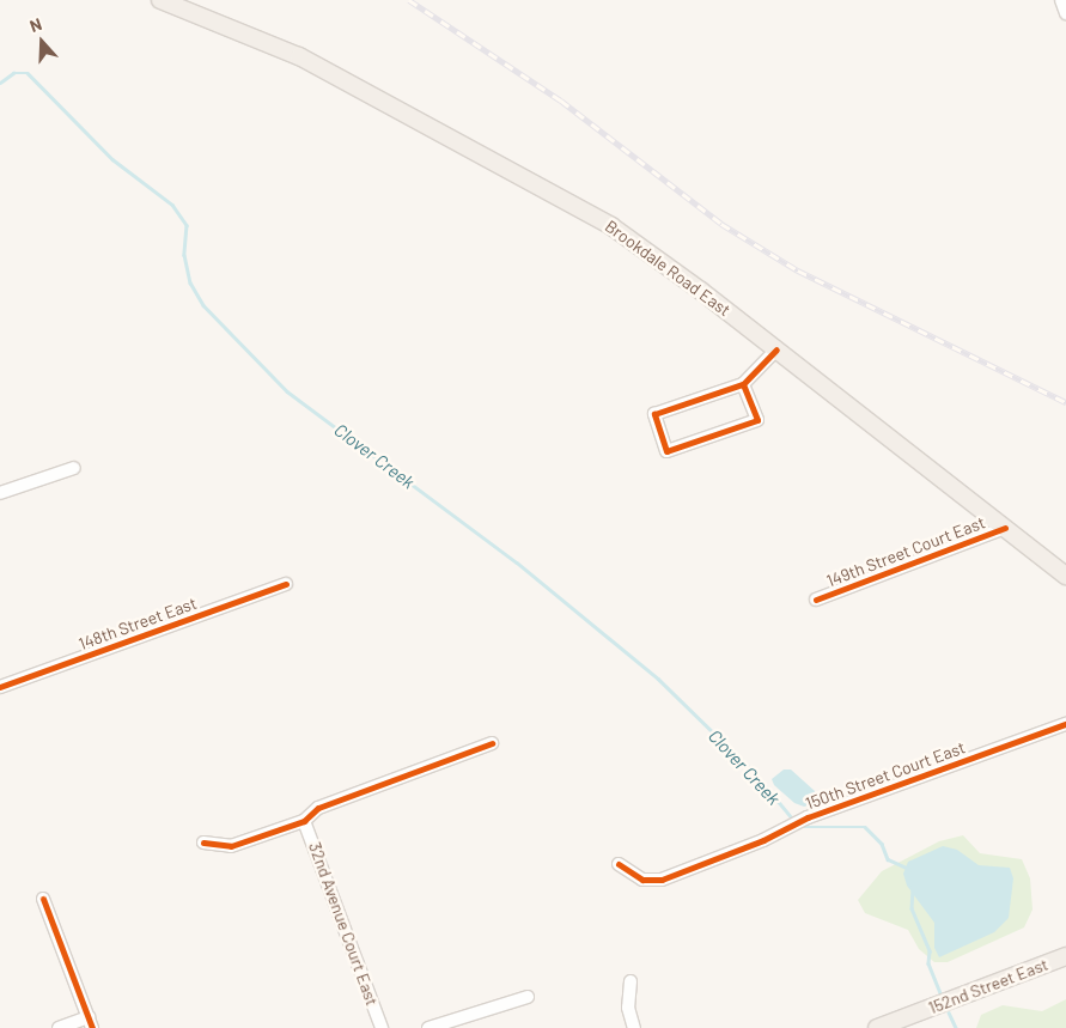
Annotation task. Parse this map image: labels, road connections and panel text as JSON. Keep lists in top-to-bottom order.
{
  "streets": {
    "main road": ["Brookdale Road East", "152nd Street East"],
    "street": [
      "149th Street Court East",
      "148th Street East",
      "150th Street Court East",
      "32nd Avenue Court East"
    ]
  },
  "crossings": [
    ["Brookdale Road East", "149th Street Court East"]
  ],
  "water": ["Clover Creek"],
  "north": "top"
}
